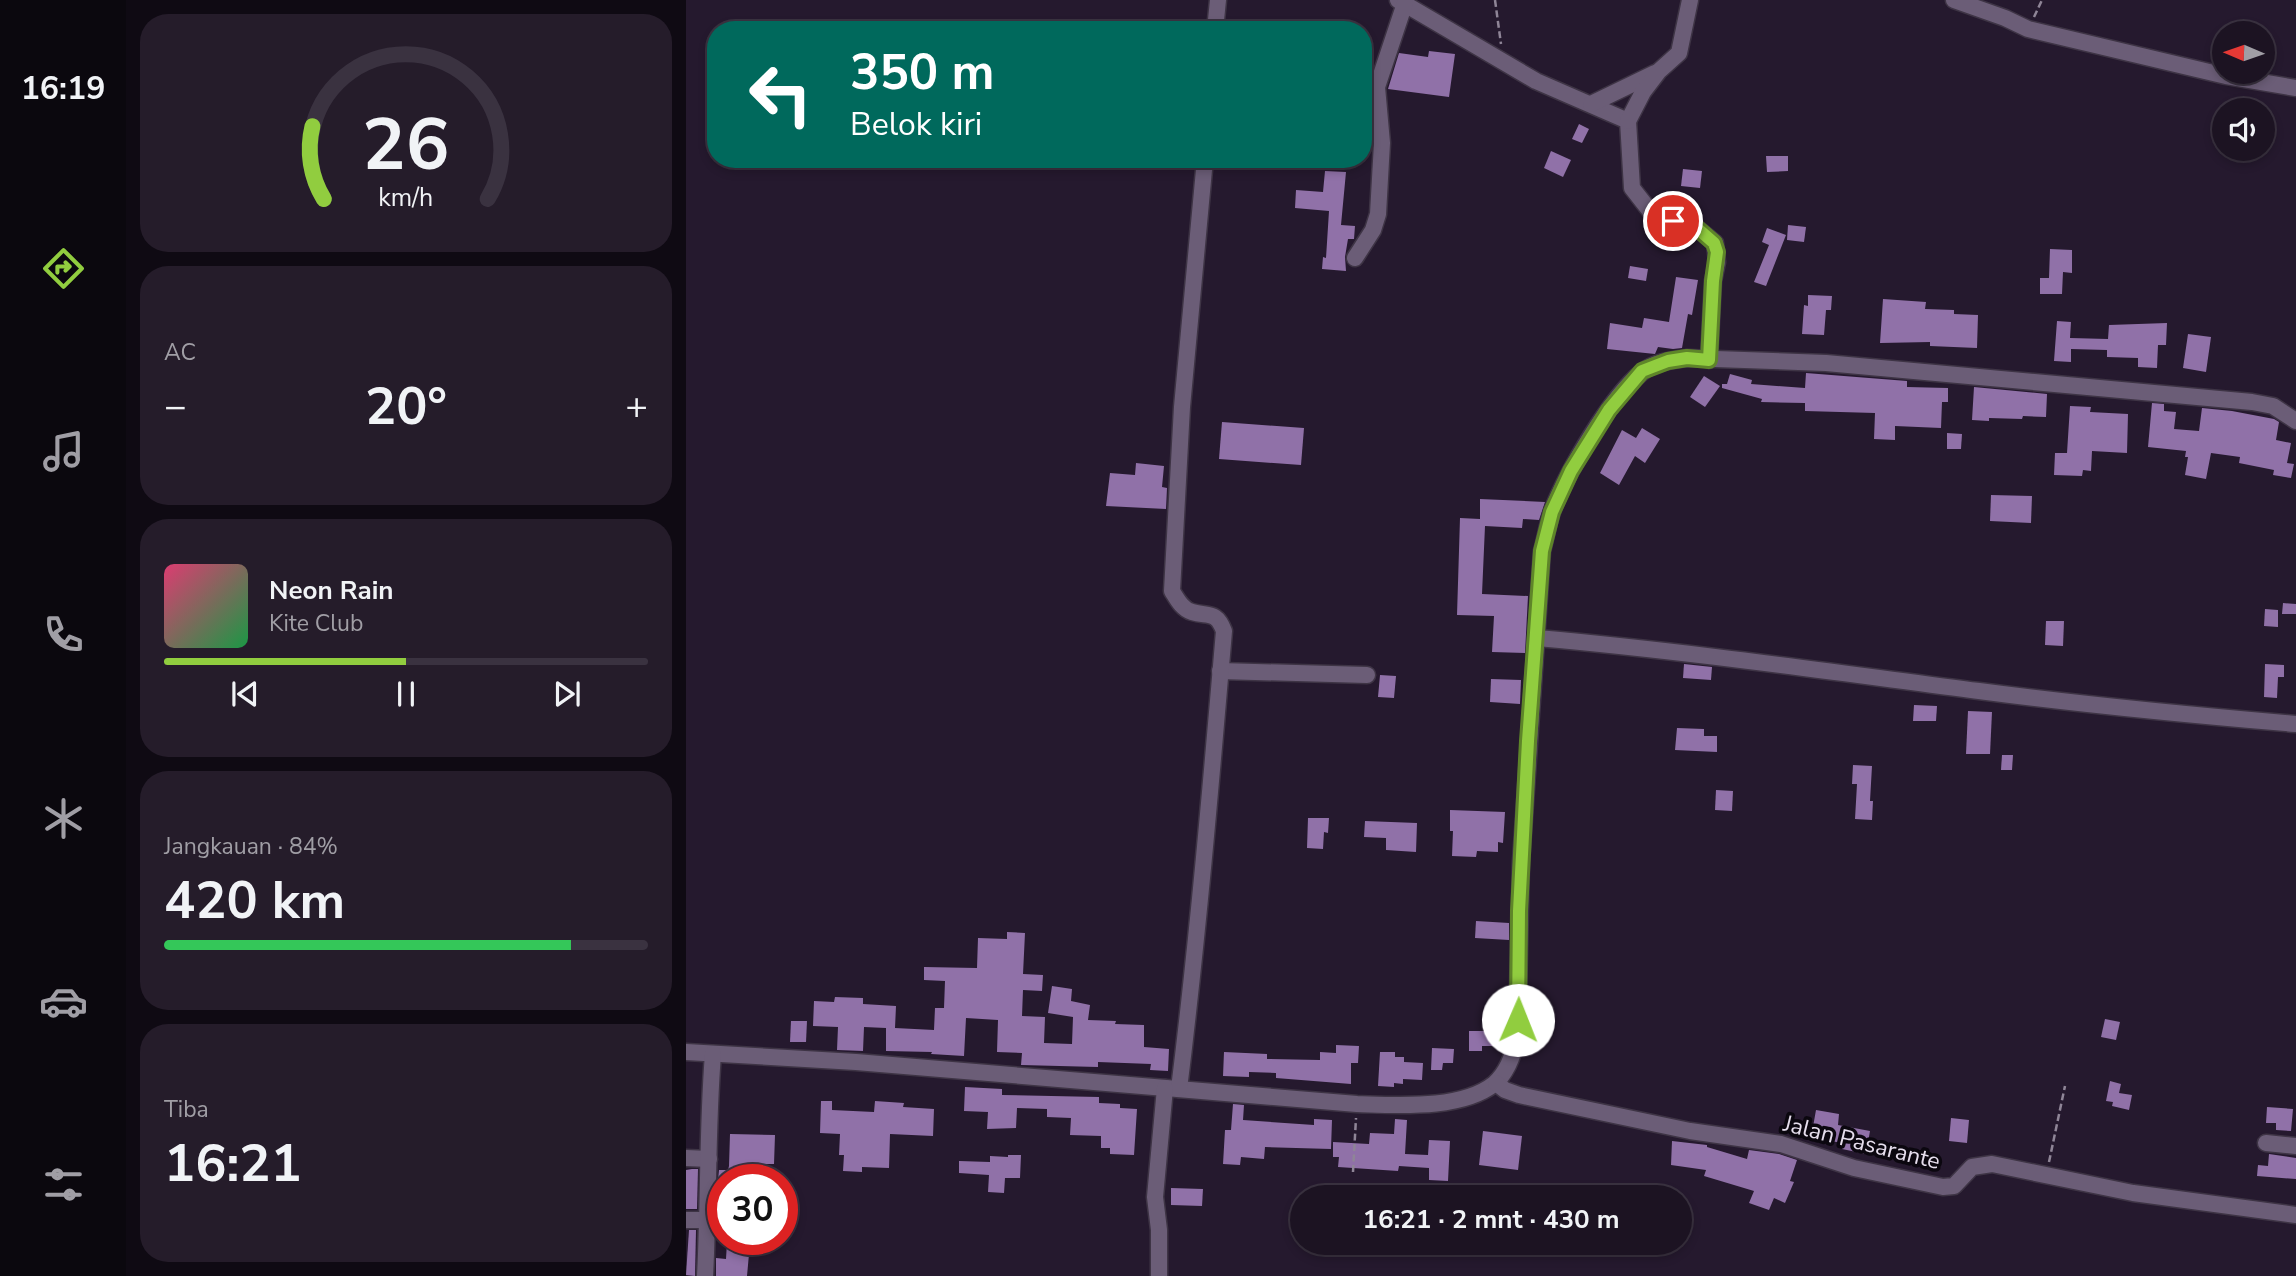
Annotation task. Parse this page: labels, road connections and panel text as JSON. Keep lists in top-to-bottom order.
{
  "streets": {
    "street": ["Jalan Pasarante"]
  },
  "north": "left",
  "page": {
    "tabs": "16:19",
    "turn": ["350 m", "Belok kiri"],
    "tile": [
      "AC",
      ["Jangkauan · 84%", "420 km"],
      ["Tiba", "16:21"]
    ],
    "heat": ["−", "20°", "+"],
    "song": ["Neon Rain", "Kite Club"],
    "limit": "30",
    "trip": "16:21 · 2 mnt · 430 m",
    "gauge": ["26", "km/h"]
  }
}
